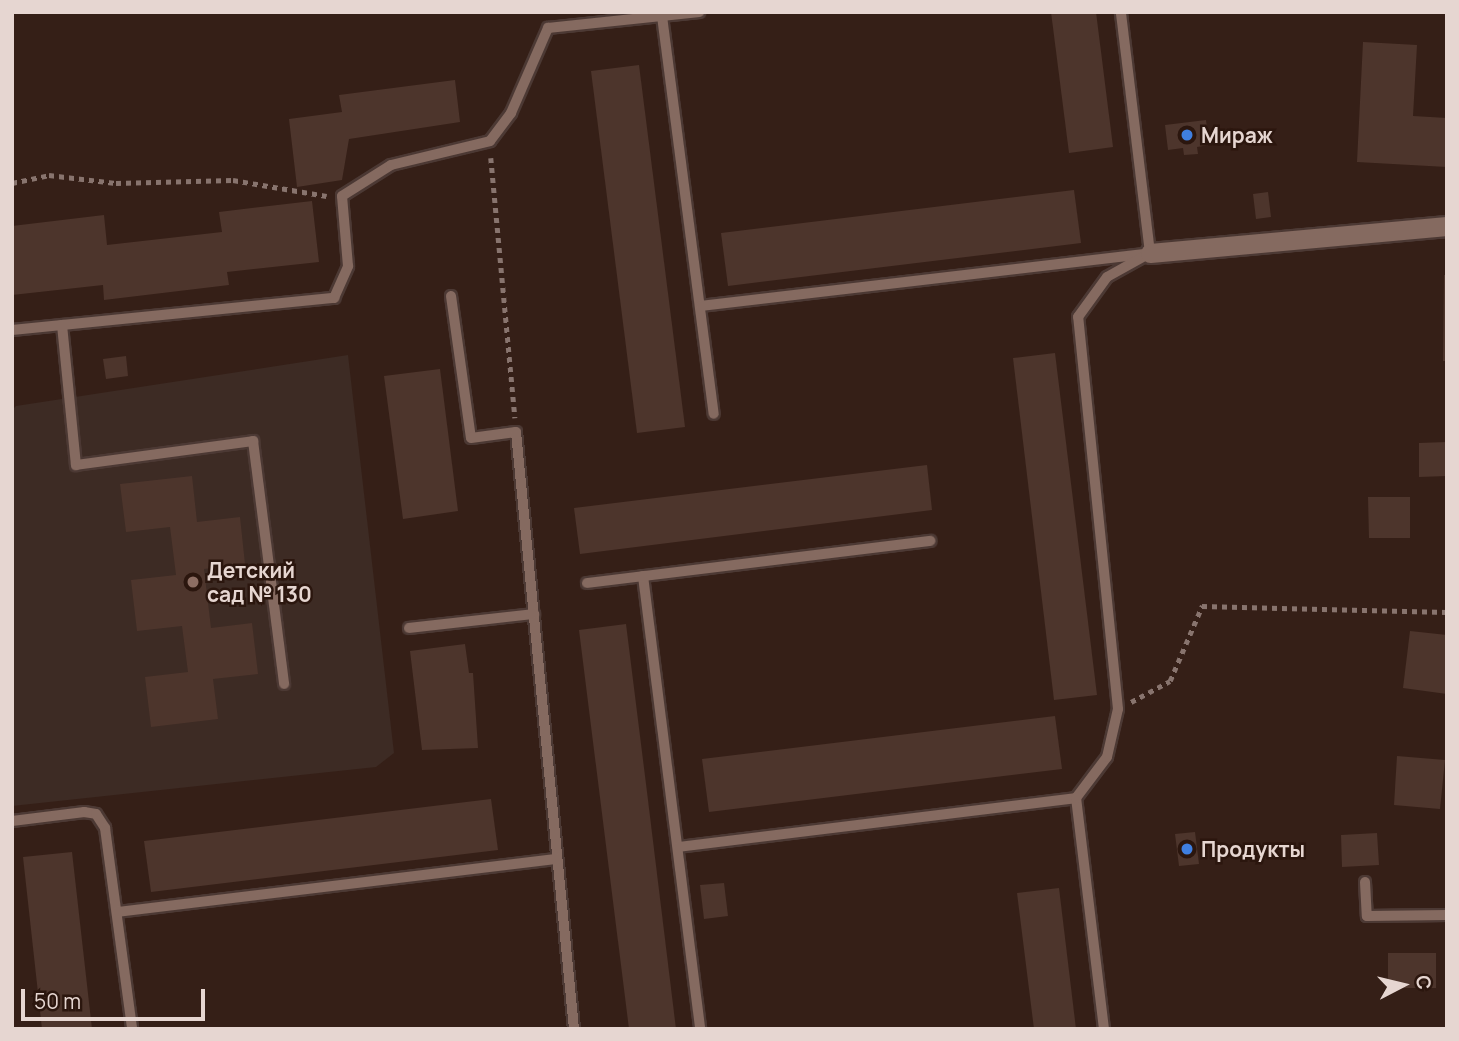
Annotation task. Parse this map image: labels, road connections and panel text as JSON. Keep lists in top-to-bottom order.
{
  "places": ["Мираж", "Детский сад № 130", "Продукты"],
  "scale_bar": "50 m",
  "north": "right"
}
